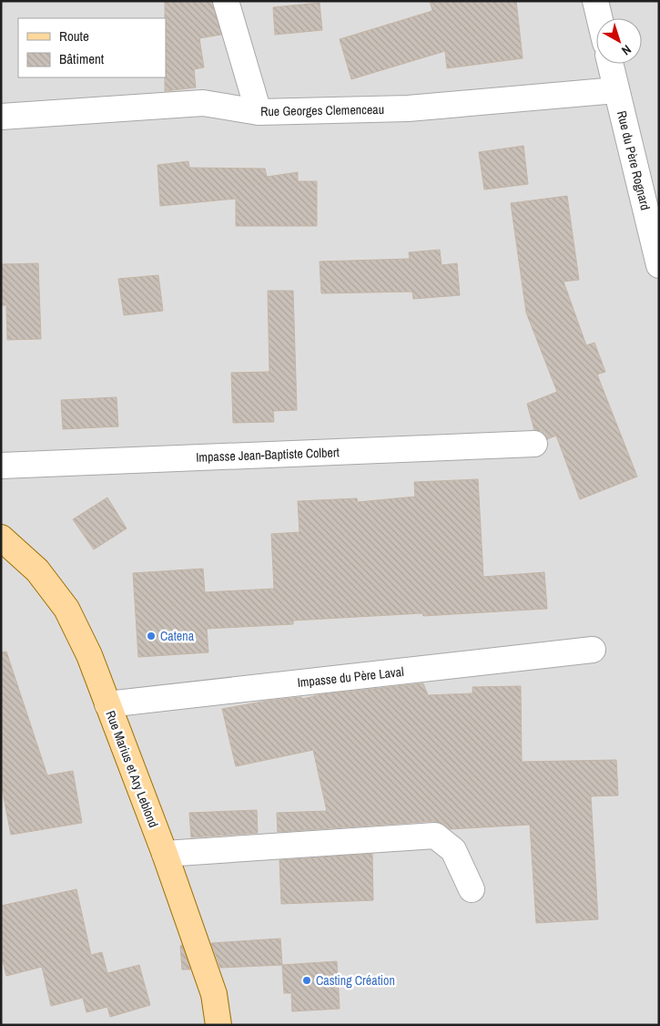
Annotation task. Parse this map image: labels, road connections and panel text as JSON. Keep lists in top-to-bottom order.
{
  "streets": {
    "main road": ["Rue Marius et Ary Leblond"],
    "street": [
      "Rue Georges Clemenceau",
      "Rue du Père Rognard",
      "Impasse Jean-Baptiste Colbert",
      "Impasse du Père Laval"
    ]
  },
  "crossings": [
    ["Rue Georges Clemenceau", "Rue du Père Rognard"],
    ["Impasse du Père Laval", "Rue Marius et Ary Leblond"]
  ],
  "places": ["Catena", "Casting Création"],
  "legend": ["Route", "Bâtiment"],
  "north": "bottom right"
}
